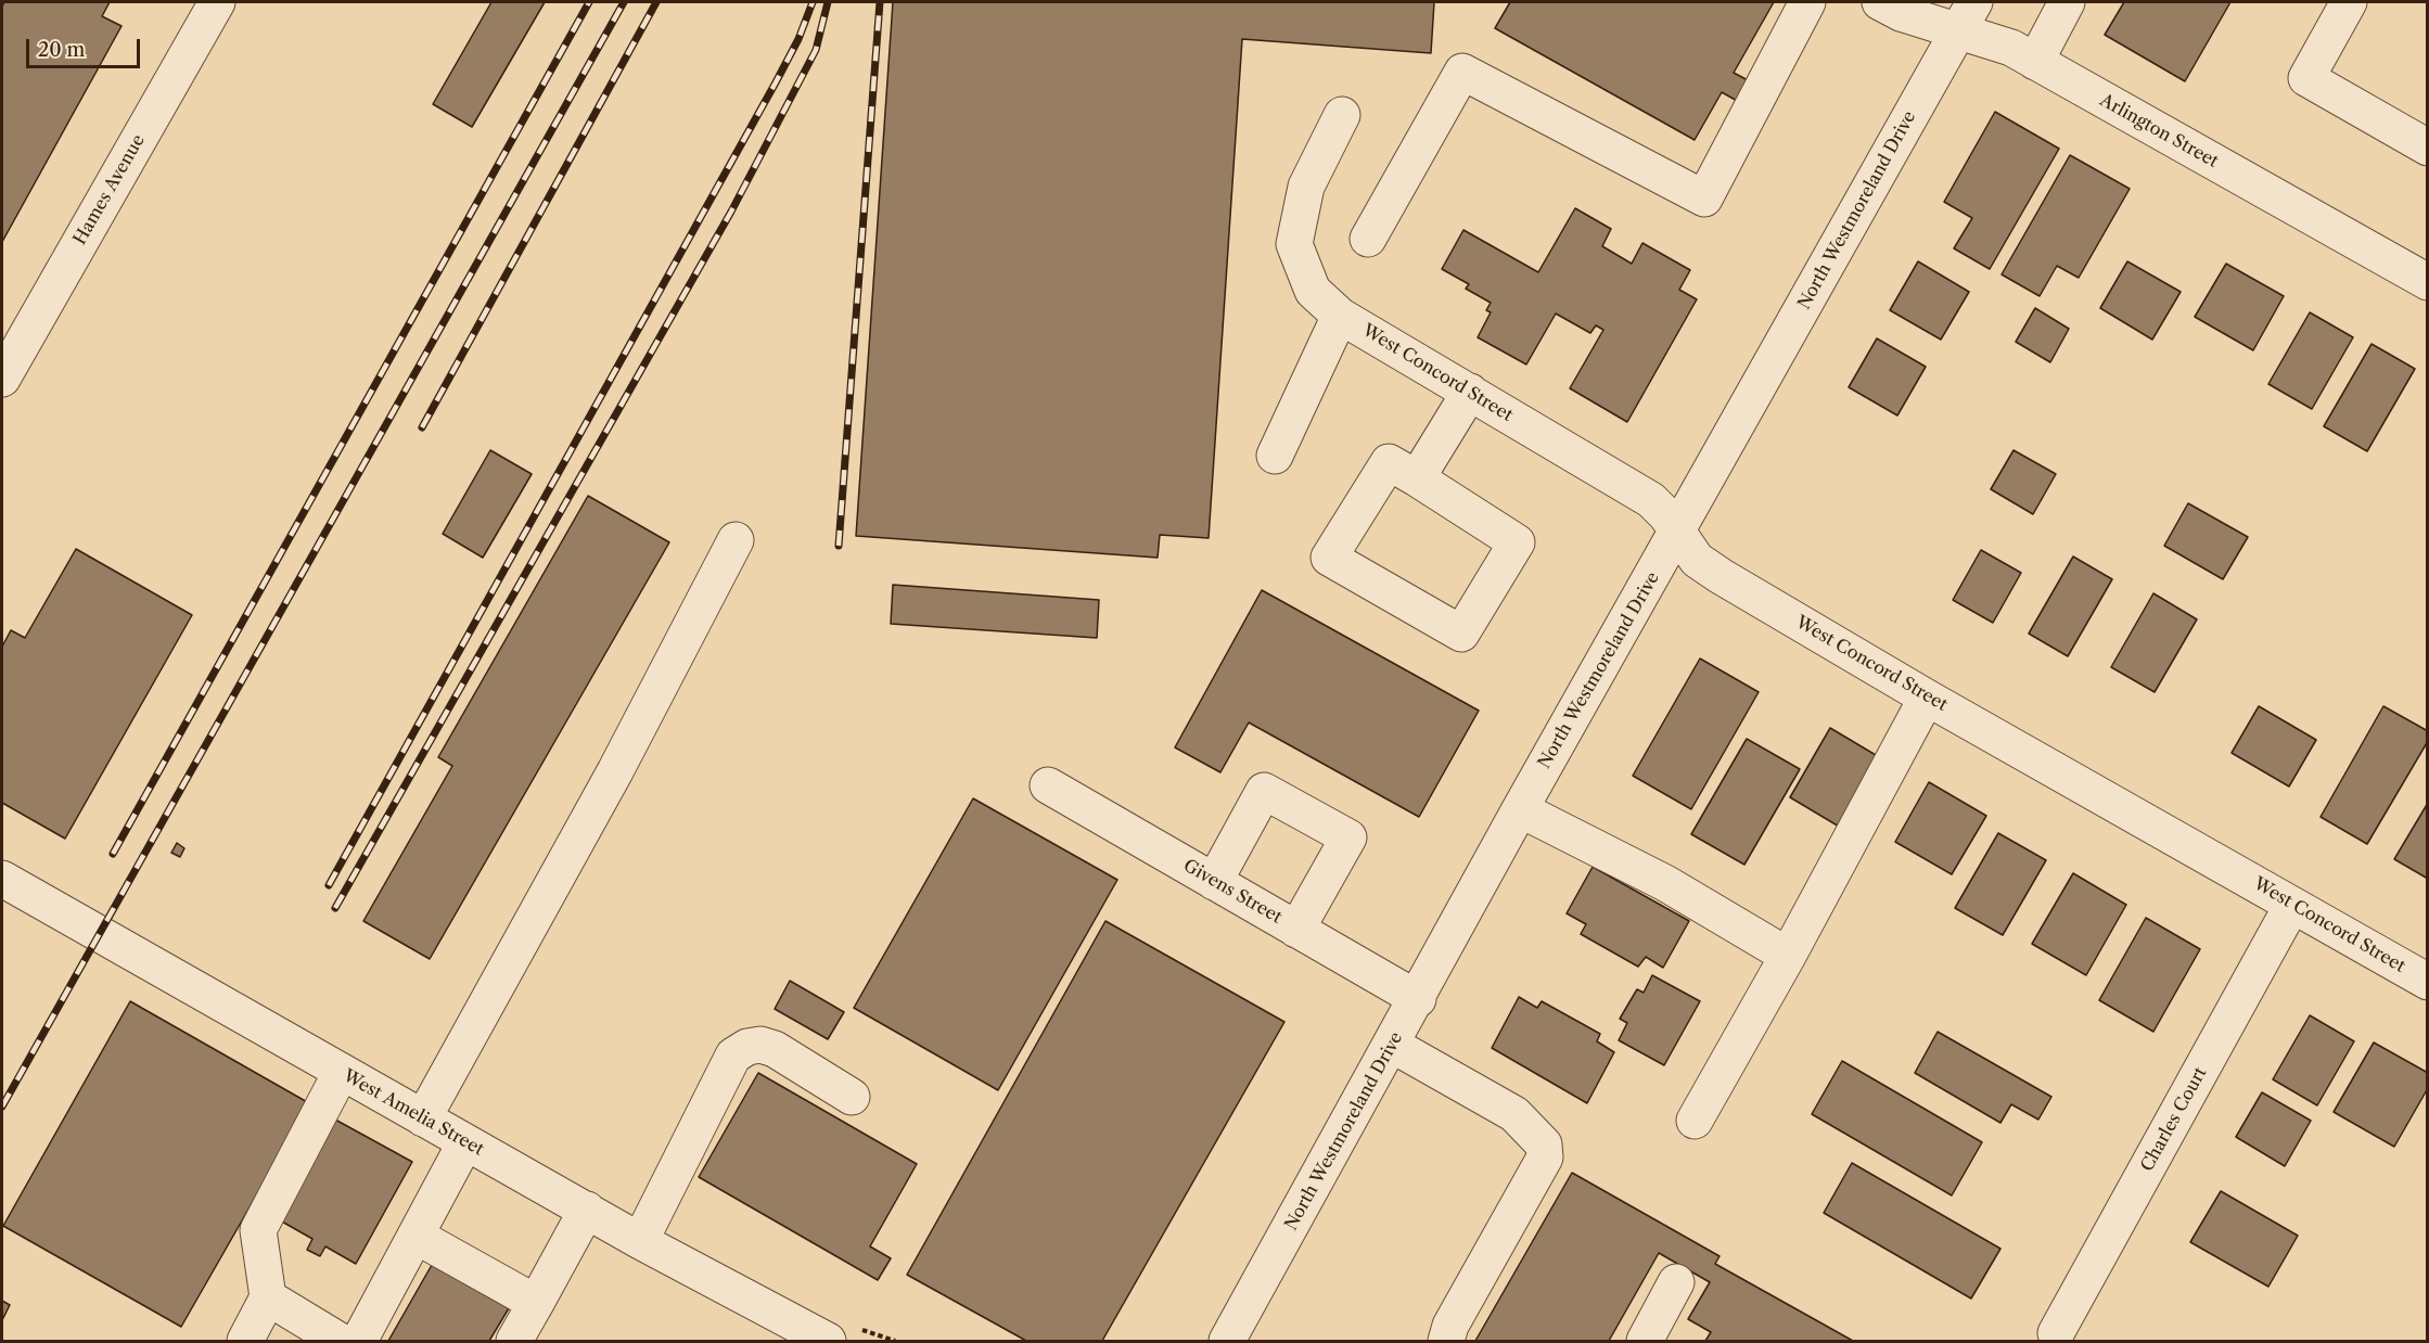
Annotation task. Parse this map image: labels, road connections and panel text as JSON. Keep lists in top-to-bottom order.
{
  "streets": {
    "street": [
      "Arlington Street",
      "Hames Avenue",
      "North Westmoreland Drive",
      "West Concord Street",
      "Givens Street",
      "West Amelia Street",
      "Charles Court"
    ]
  },
  "crossings": [
    ["Arlington Street", "North Westmoreland Drive"],
    ["North Westmoreland Drive", "West Concord Street"],
    ["North Westmoreland Drive", "Givens Street"],
    ["West Concord Street", "Charles Court"]
  ],
  "scale_bar": "20 m"
}
